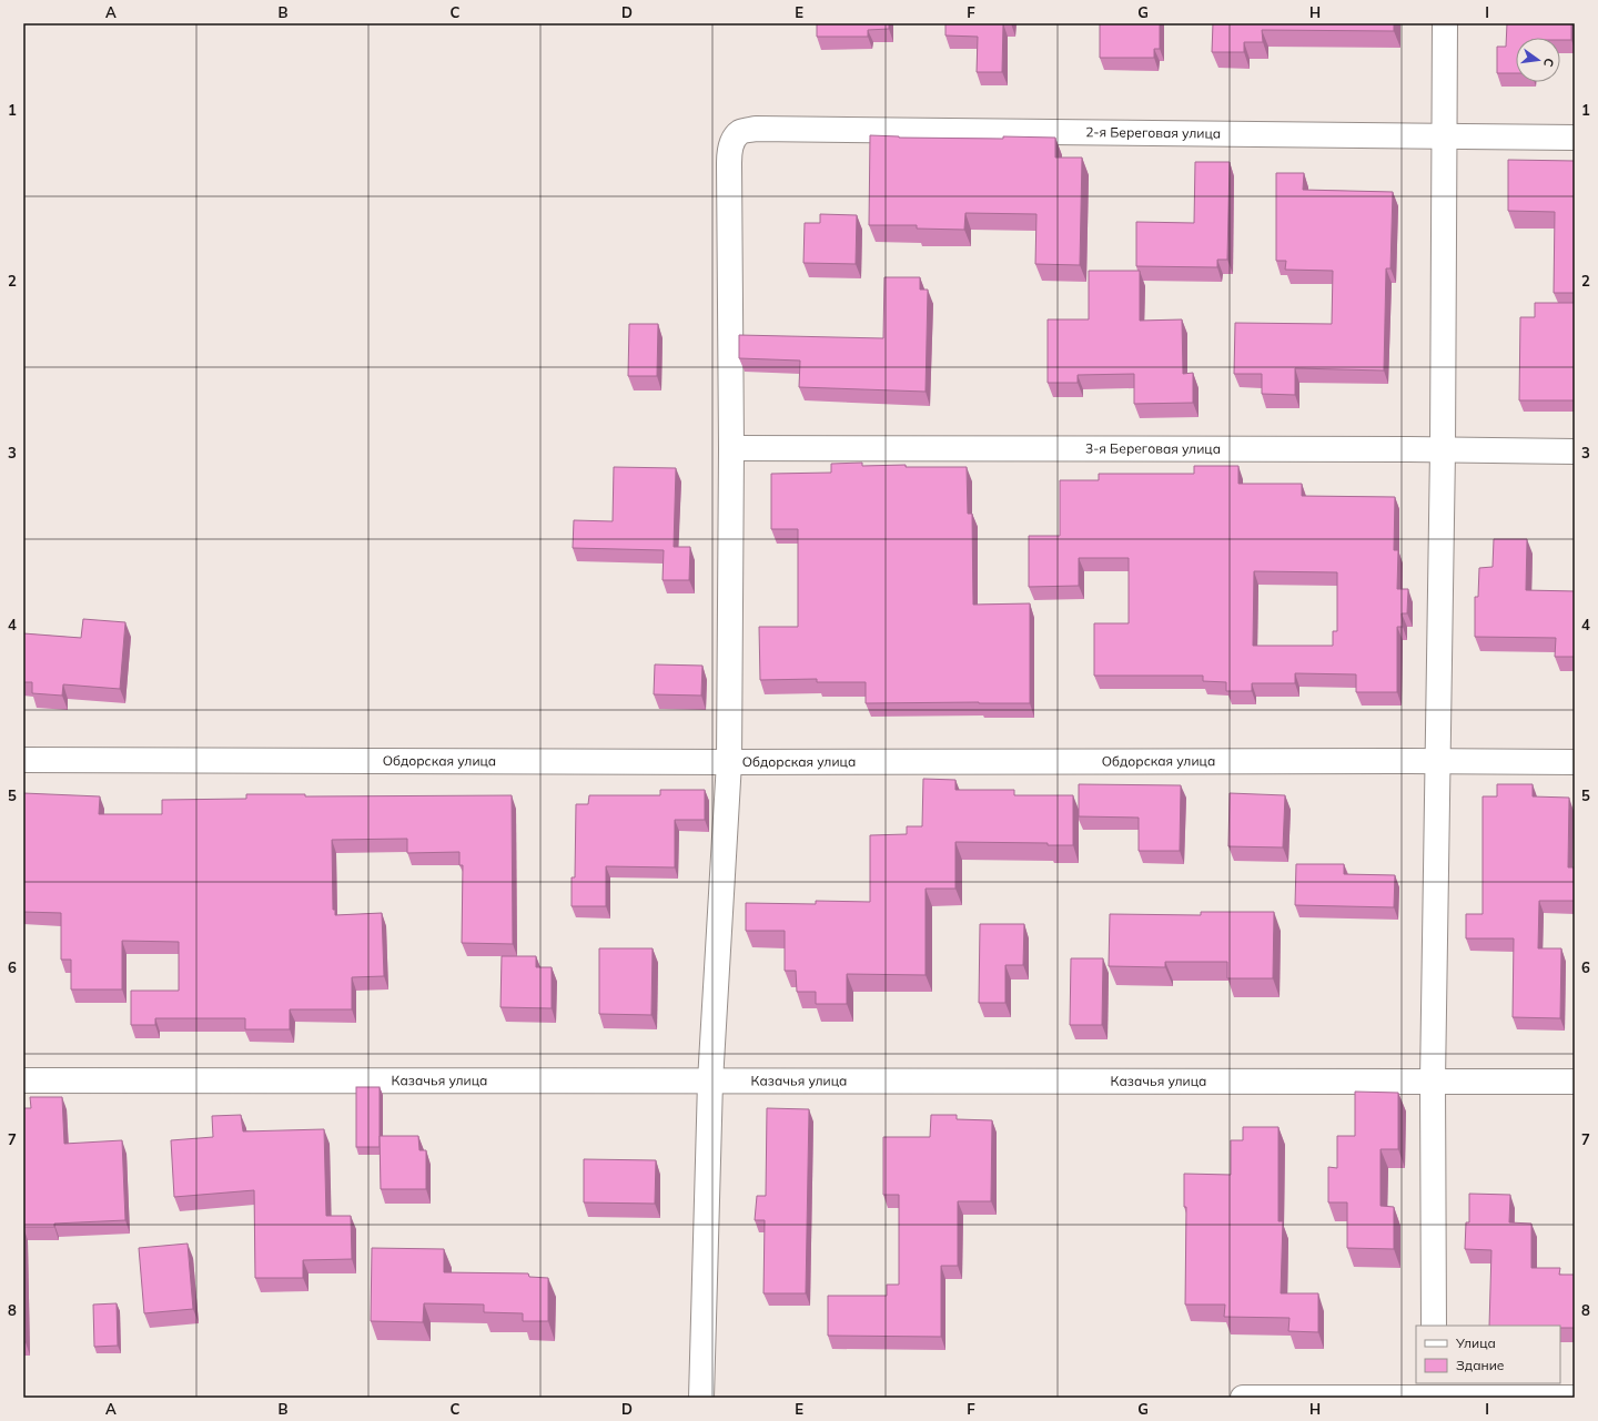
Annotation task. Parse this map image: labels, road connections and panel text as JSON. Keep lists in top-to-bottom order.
{
  "streets": {
    "street": [
      "2-я Береговая улица",
      "3-я Береговая улица",
      "Обдорская улица",
      "Казачья улица"
    ]
  },
  "crossings": [
    ["2-я Береговая улица", "3-я Береговая улица"]
  ],
  "legend": ["Улица", "Здание"],
  "north": "right",
  "grid": {
    "columns": [
      "A",
      "B",
      "C",
      "D",
      "E",
      "F",
      "G",
      "H",
      "I"
    ],
    "rows": [
      "1",
      "2",
      "3",
      "4",
      "5",
      "6",
      "7",
      "8"
    ]
  }
}
